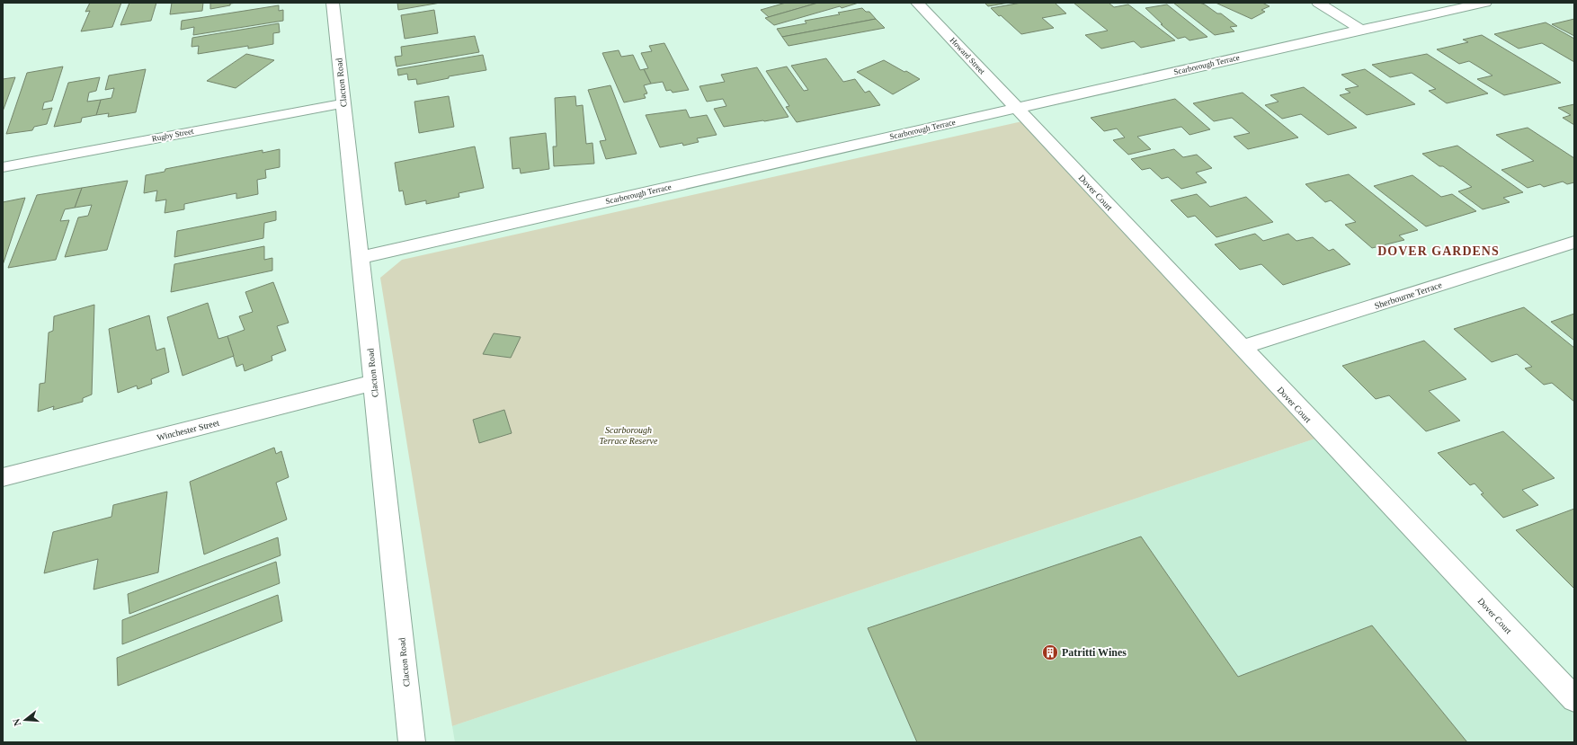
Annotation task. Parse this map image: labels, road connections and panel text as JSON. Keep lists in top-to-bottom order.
{
  "streets": {
    "street": [
      "Howard Street",
      "Scarborough Terrace",
      "Clacton Road",
      "Rugby Street",
      "Dover Court",
      "Sherbourne Terrace",
      "Winchester Street"
    ]
  },
  "crossings": [
    ["Howard Street", "Scarborough Terrace"],
    ["Howard Street", "Dover Court"],
    ["Scarborough Terrace", "Clacton Road"],
    ["Scarborough Terrace", "Dover Court"],
    ["Clacton Road", "Rugby Street"],
    ["Clacton Road", "Winchester Street"],
    ["Dover Court", "Sherbourne Terrace"]
  ],
  "districts": ["DOVER GARDENS"],
  "parks": ["Scarborough Terrace Reserve"],
  "places": {
    "building": ["Patritti Wines"]
  },
  "north": "left"
}
